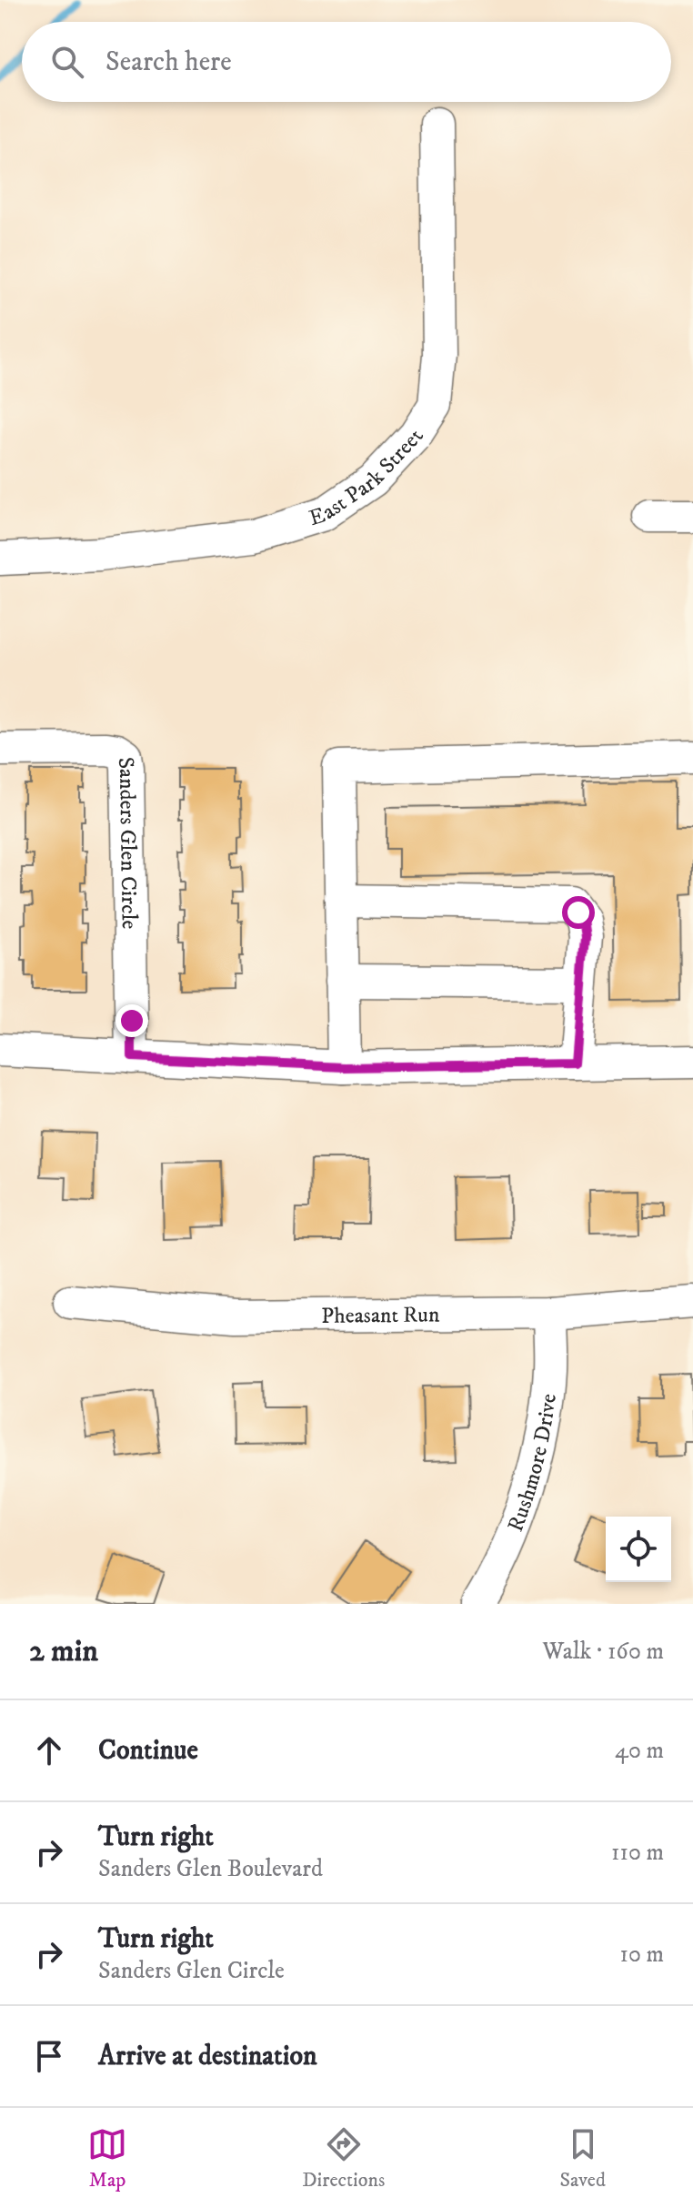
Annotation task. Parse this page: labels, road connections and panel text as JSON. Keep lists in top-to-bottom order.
{
  "streets": {
    "street": [
      "East Park Street",
      "Sanders Glen Circle",
      "Pheasant Run",
      "Rushmore Drive"
    ]
  },
  "crossings": [
    ["Pheasant Run", "Rushmore Drive"]
  ],
  "page": {
    "search": "Search here",
    "heading": ["2 min", "Walk · 160 m"],
    "list": [
      ["Continue", "40 m"],
      ["Turn right", "Sanders Glen Boulevard", "110 m"],
      ["Turn right", "Sanders Glen Circle", "10 m"],
      "Arrive at destination"
    ],
    "nav": ["Map", "Directions", "Saved"]
  }
}
